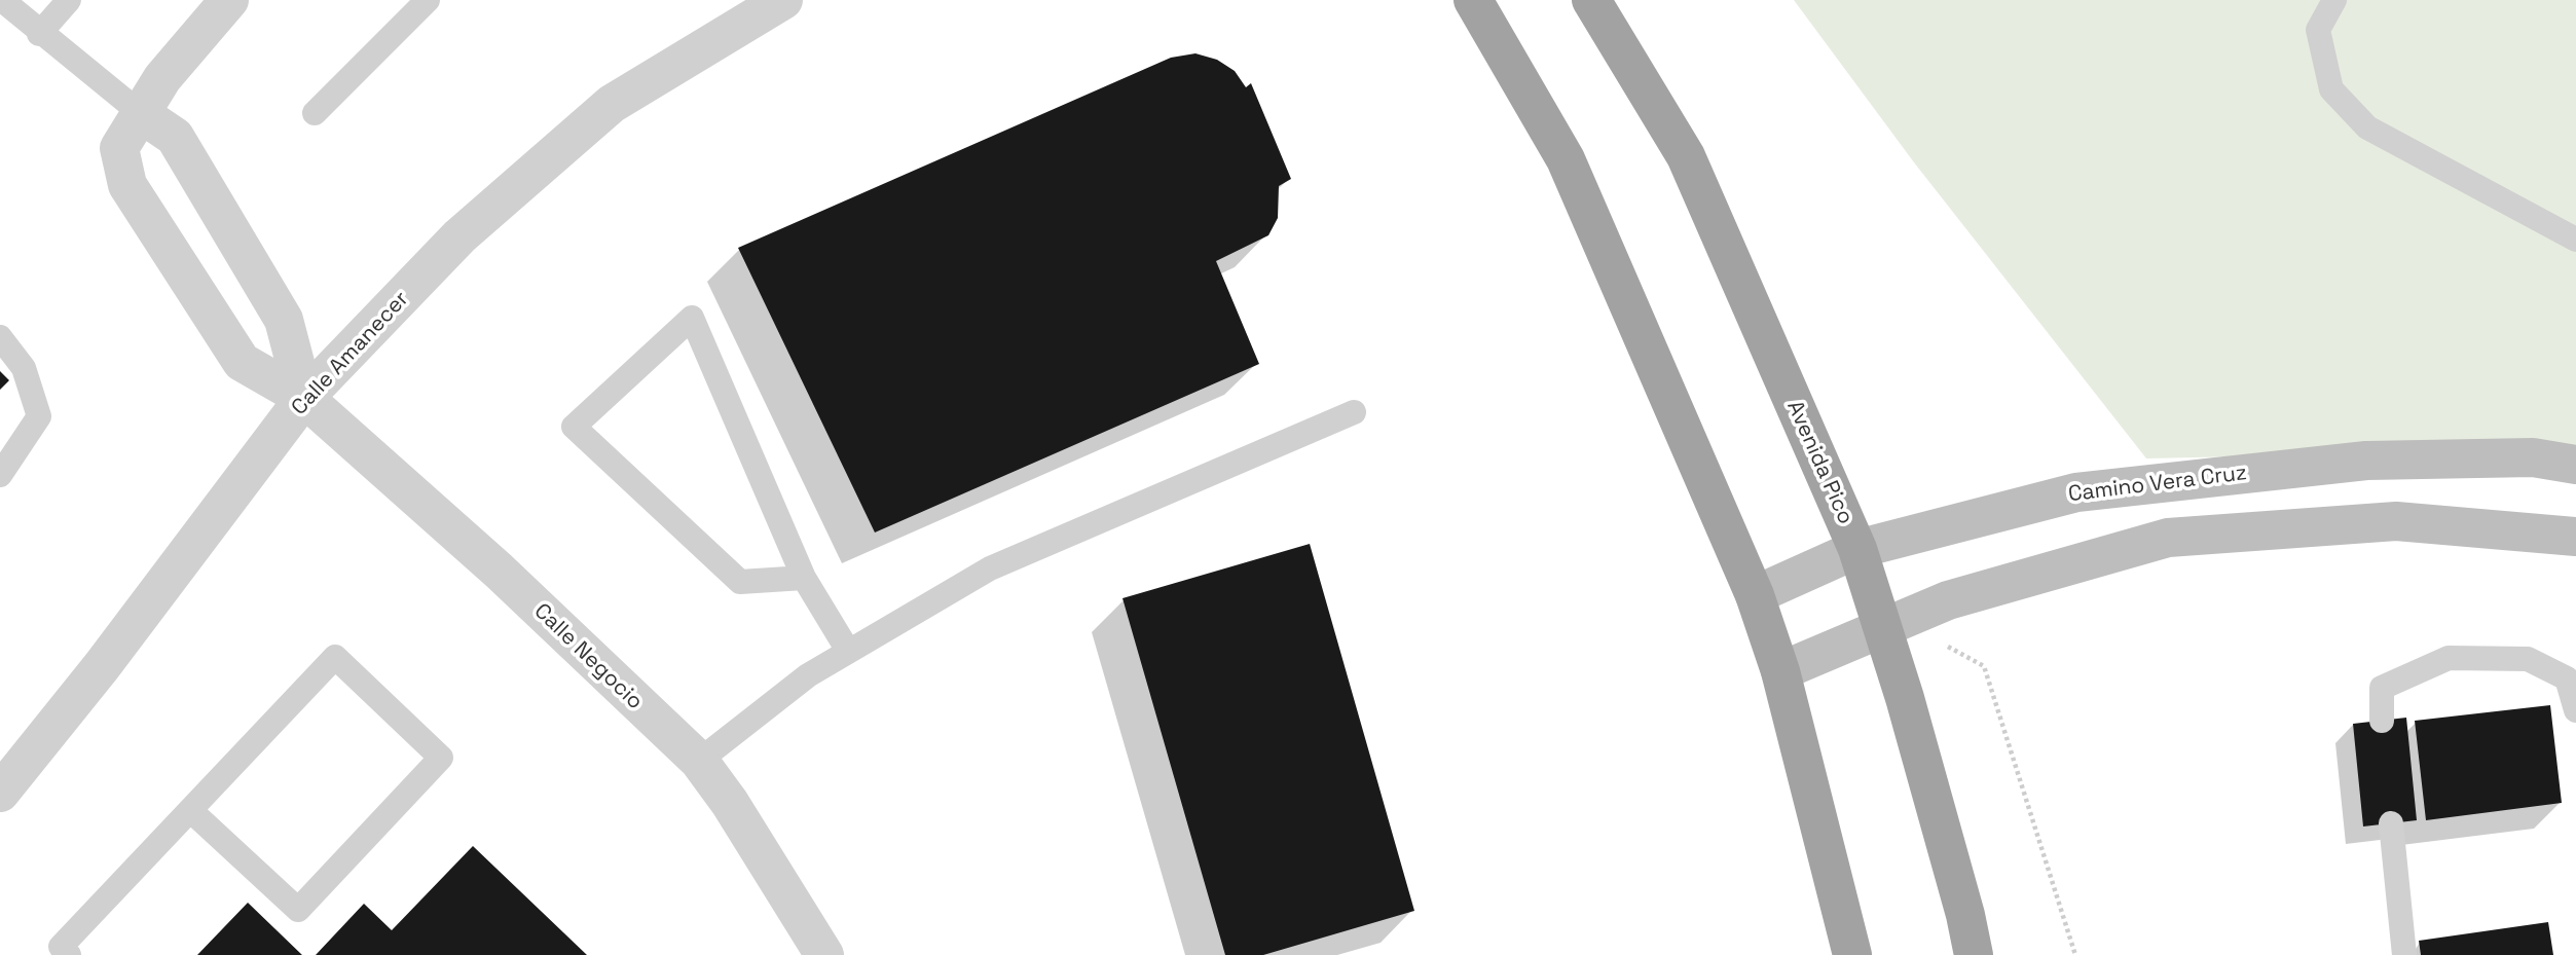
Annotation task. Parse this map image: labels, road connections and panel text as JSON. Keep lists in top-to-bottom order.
{
  "streets": {
    "highway": ["Avenida Pico"],
    "main road": ["Camino Vera Cruz"],
    "street": ["Calle Amanecer", "Calle Negocio"]
  },
  "crossings": [
    ["Calle Amanecer", "Calle Negocio"],
    ["Avenida Pico", "Camino Vera Cruz"]
  ]
}
